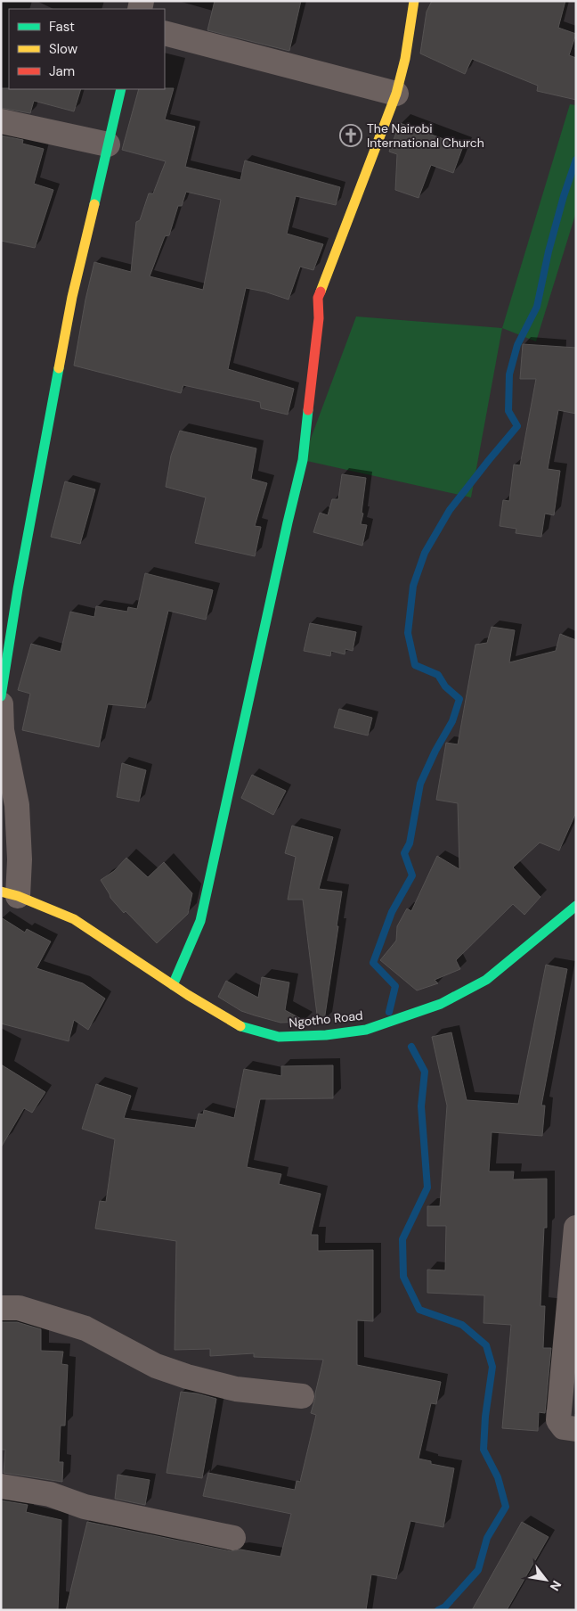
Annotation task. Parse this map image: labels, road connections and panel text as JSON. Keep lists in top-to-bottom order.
{
  "streets": {
    "street": ["Ngotho Road"]
  },
  "places": {
    "church": ["The Nairobi International Church"]
  },
  "legend": ["Fast", "Slow", "Jam"],
  "north": "bottom right"
}
